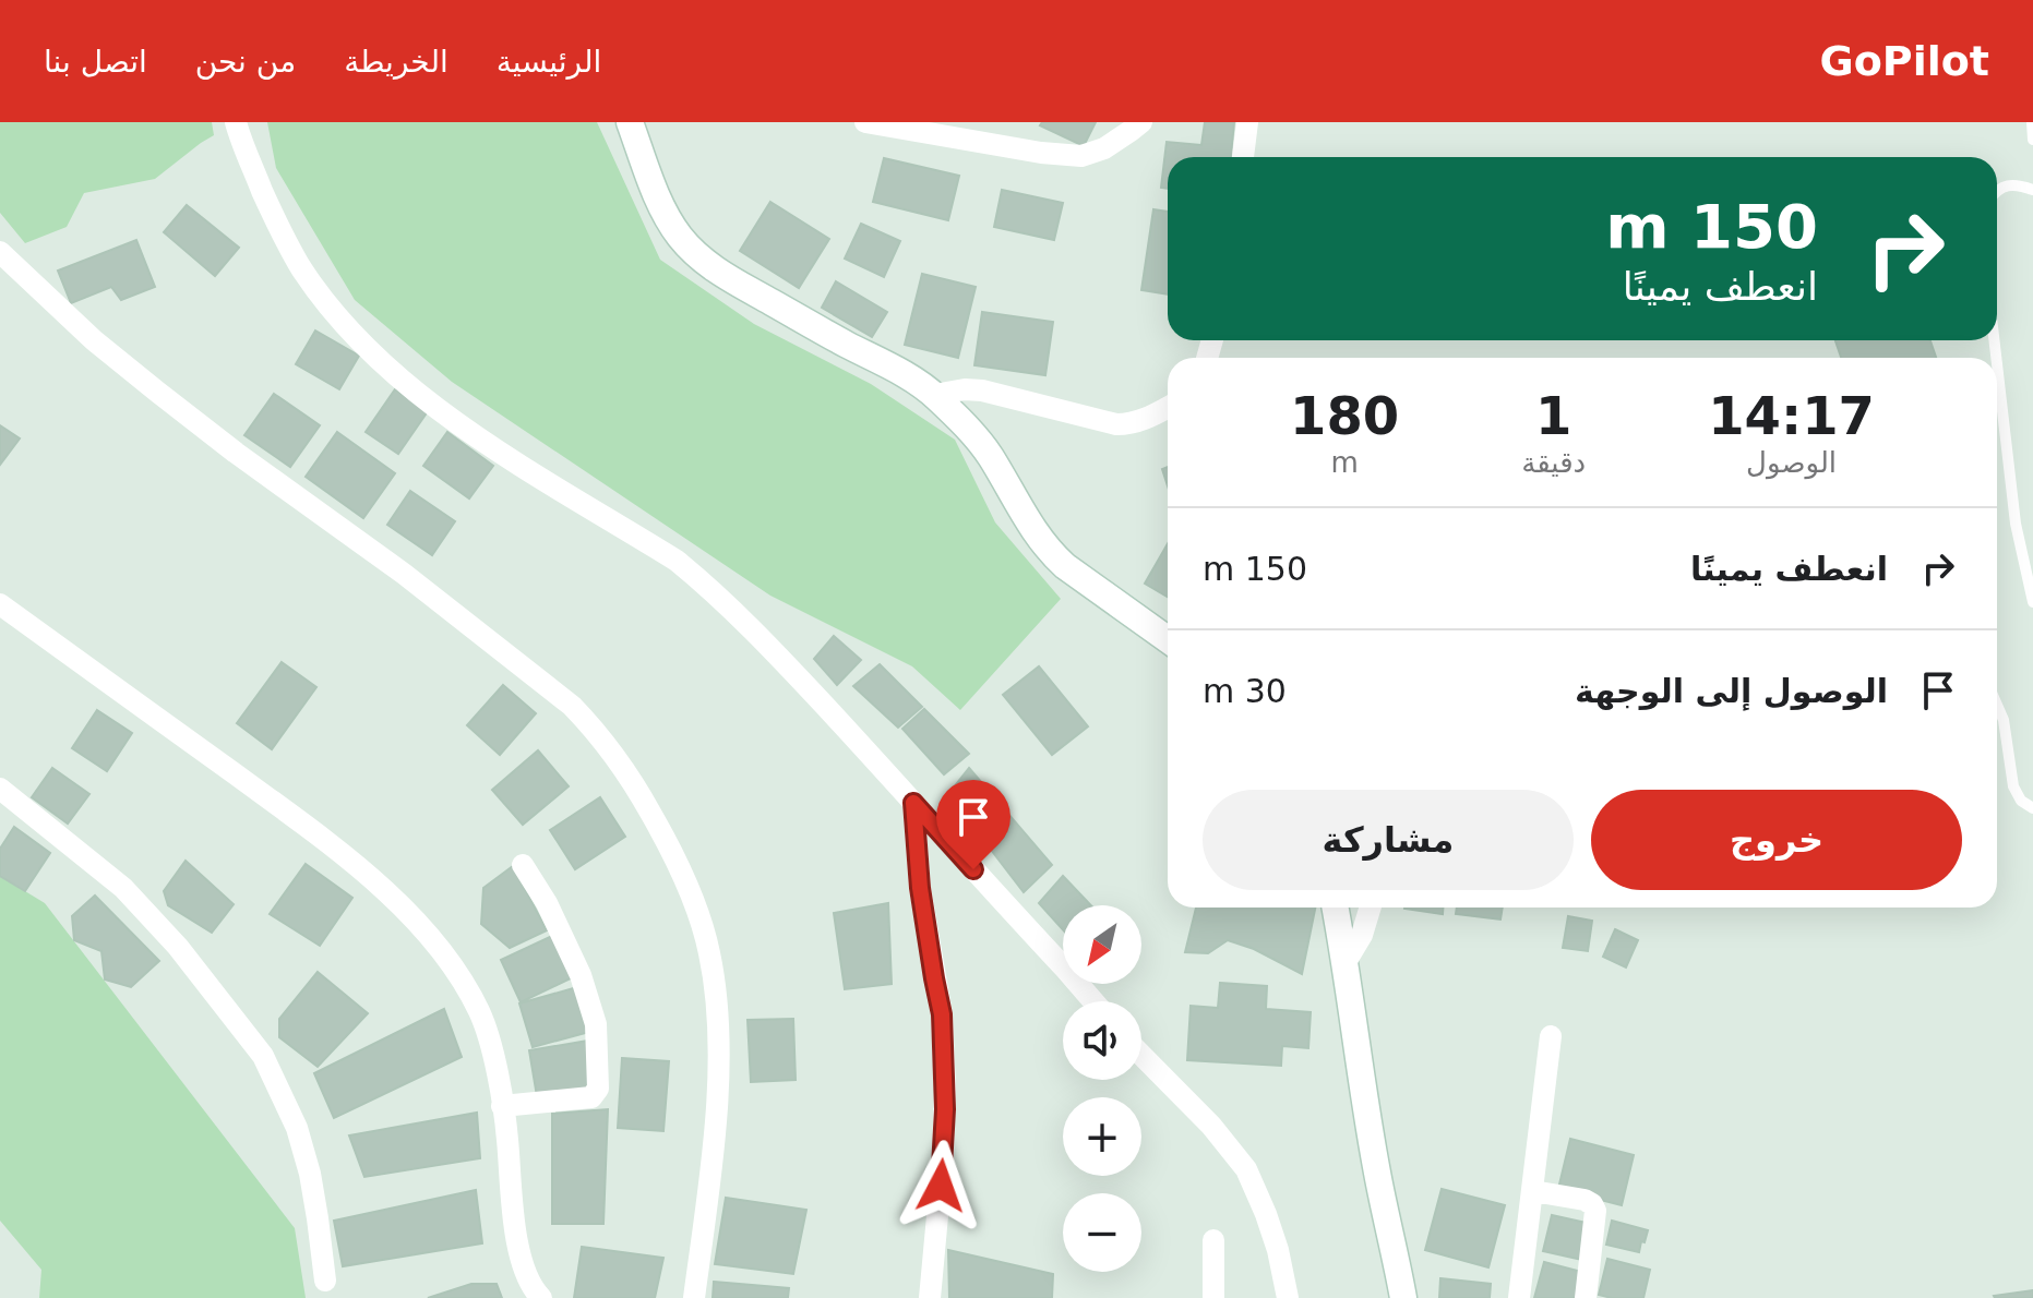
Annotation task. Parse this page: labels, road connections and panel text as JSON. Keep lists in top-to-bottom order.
{
  "north": "bottom left",
  "page": {
    "header": "GoPilot",
    "nav": [
      "الرئيسية",
      "الخريطة",
      "من نحن",
      "اتصل بنا"
    ],
    "turn": ["150 m", "انعطف يمينًا"],
    "eta": [
      "14:17",
      "الوصول",
      "1",
      "دقيقة",
      "180",
      "m"
    ],
    "list": [
      {
        "name": "انعطف يمينًا",
        "value": "150 m"
      },
      {
        "name": "الوصول إلى الوجهة",
        "value": "30 m"
      }
    ],
    "buttons": ["خروج", "مشاركة"],
    "map_buttons": ["+", "−"]
  }
}
